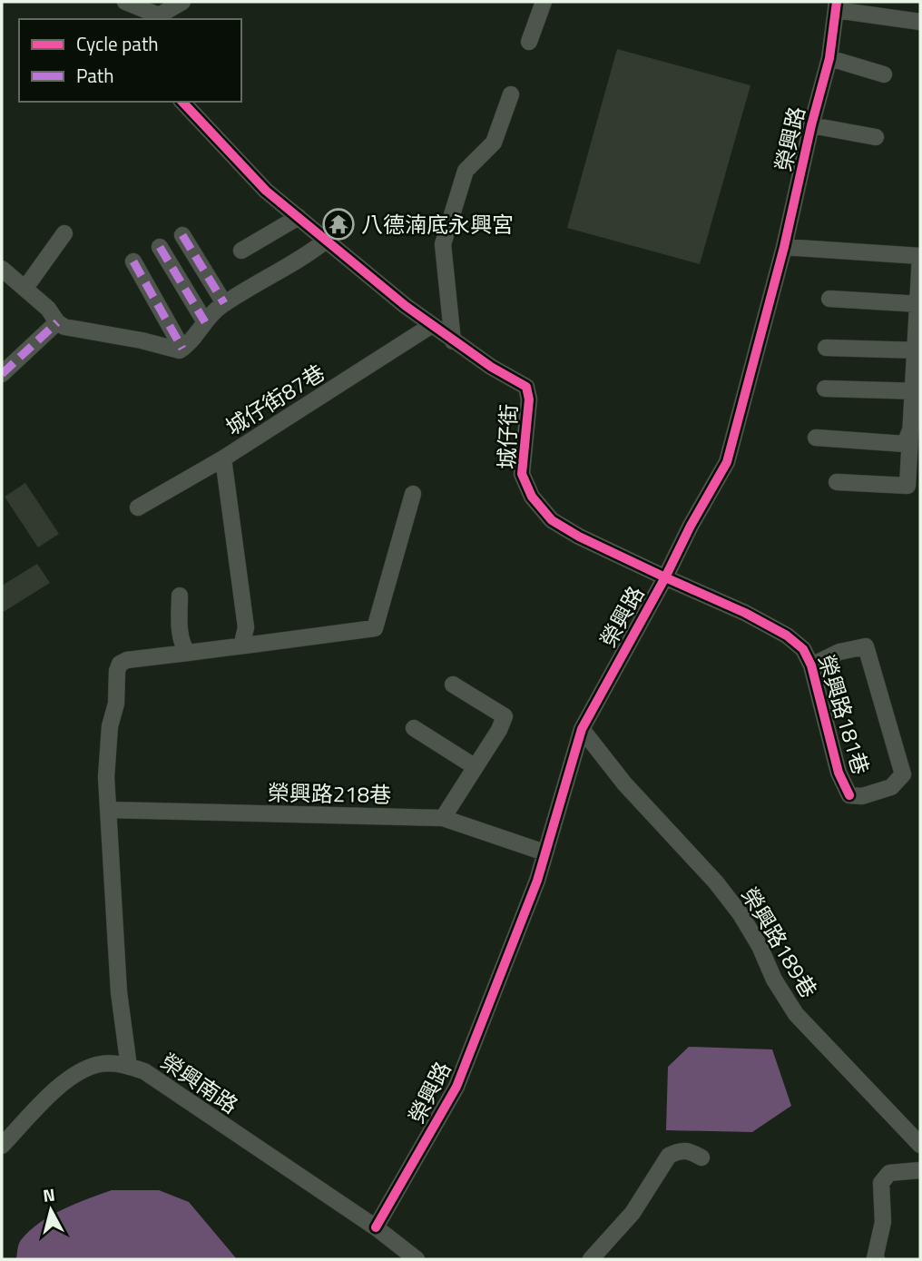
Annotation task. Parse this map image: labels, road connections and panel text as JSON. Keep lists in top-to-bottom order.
{
  "streets": {
    "street": [
      "榮興路",
      "城仔街87巷",
      "城仔街",
      "榮興路181巷",
      "榮興路218巷",
      "榮興路189巷",
      "榮興南路"
    ]
  },
  "crossings": [
    ["榮興路", "城仔街"],
    ["榮興路", "榮興路181巷"],
    ["榮興路", "榮興路218巷"],
    ["榮興路", "榮興路189巷"],
    ["榮興路", "榮興南路"],
    ["城仔街87巷", "城仔街"],
    ["城仔街", "榮興路181巷"]
  ],
  "places": {
    "temple": ["八德湳底永興宮"]
  },
  "legend": ["Cycle path", "Path"],
  "north": "top"
}
